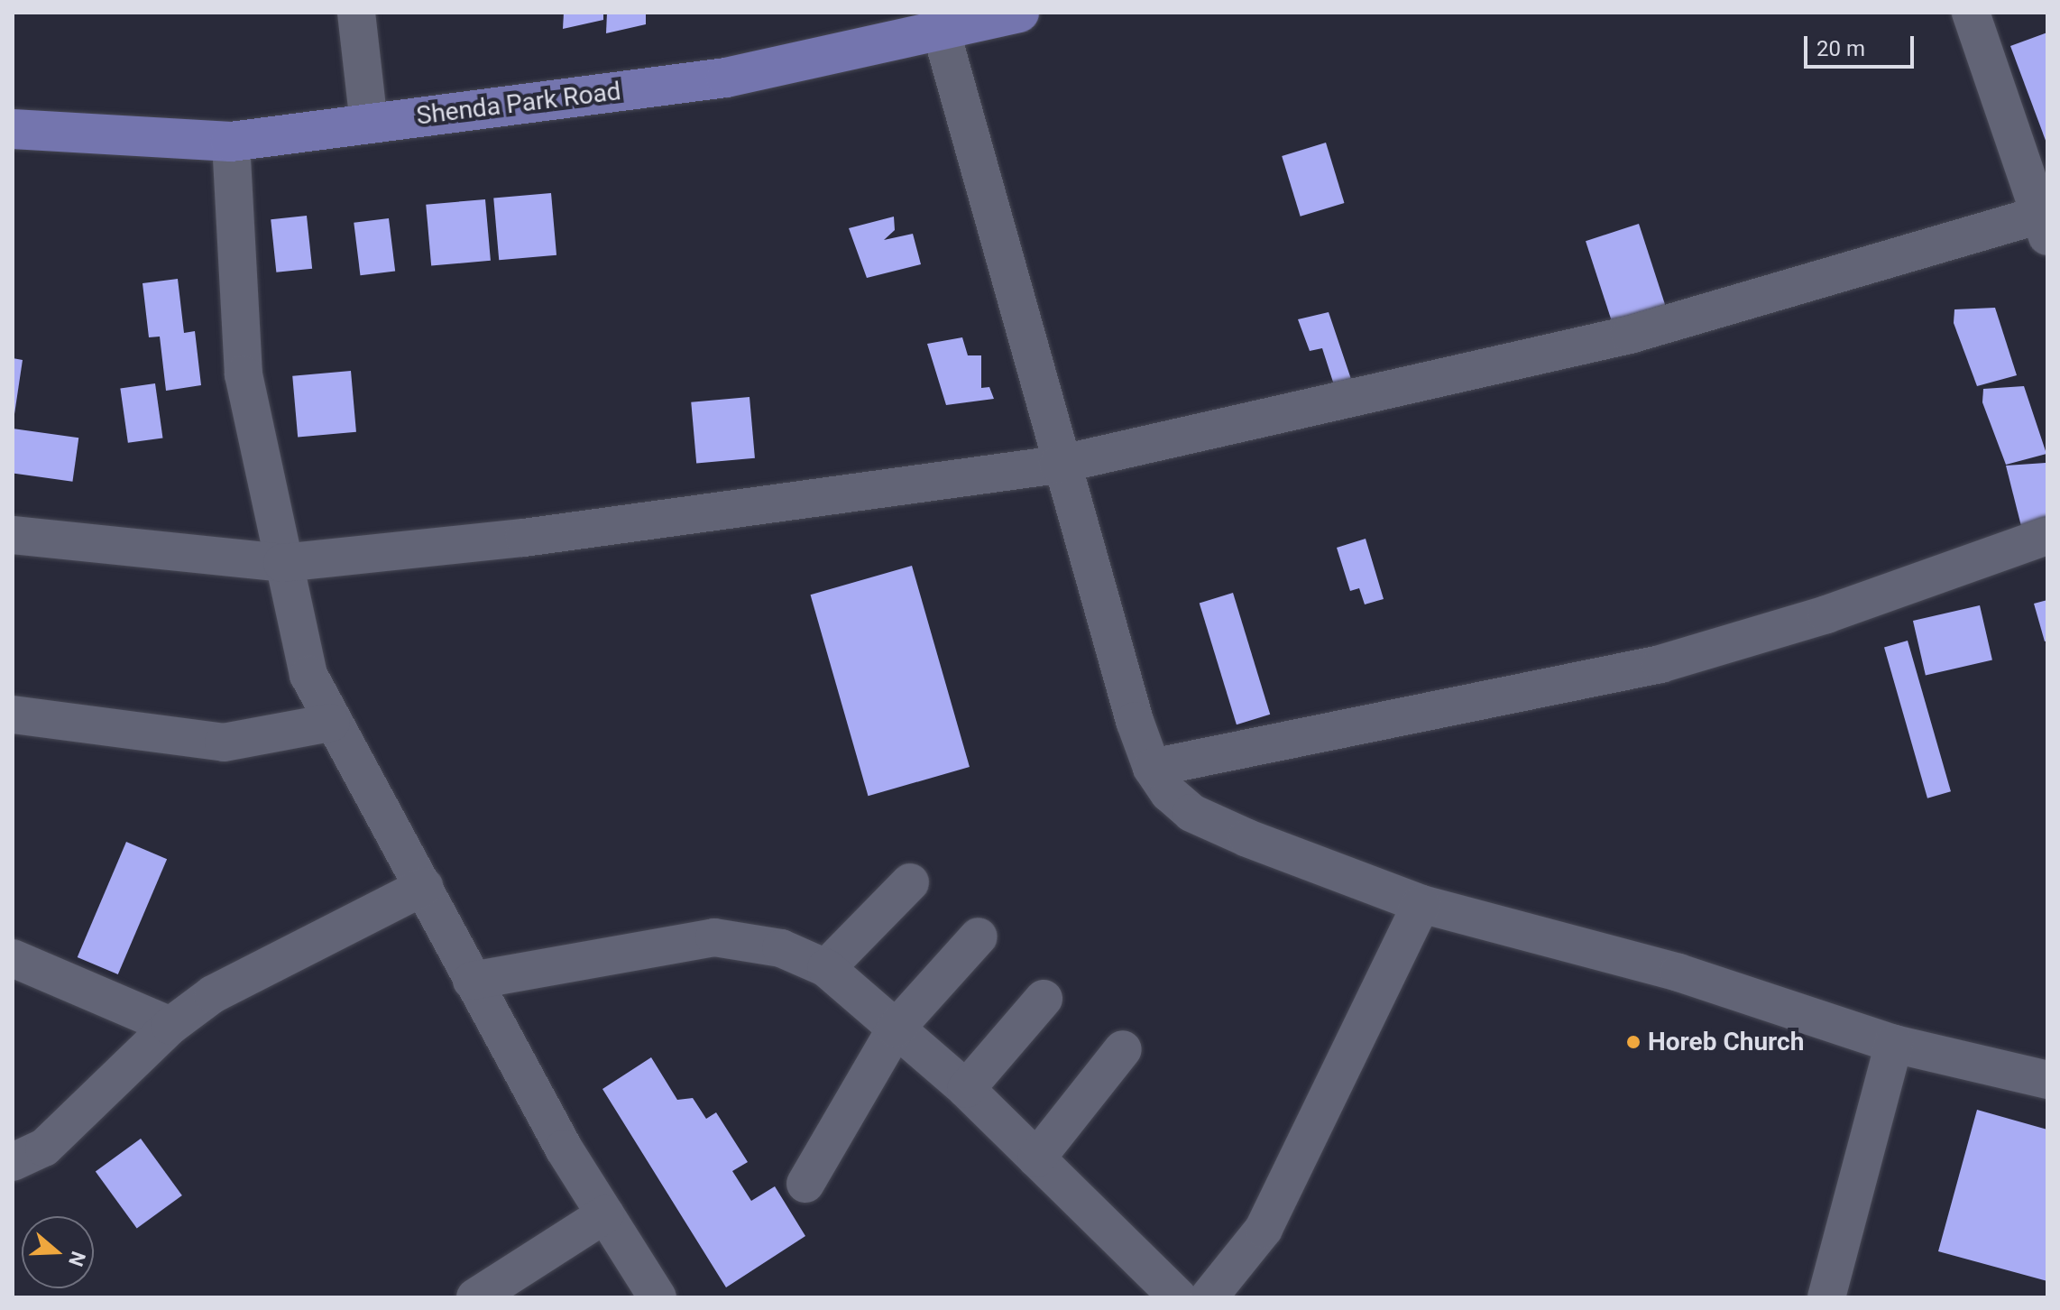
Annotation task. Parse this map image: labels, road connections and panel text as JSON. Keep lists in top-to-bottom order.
{
  "streets": {
    "main road": ["Shenda Park Road"]
  },
  "places": ["Horeb Church"],
  "scale_bar": "20 m",
  "north": "right"
}
